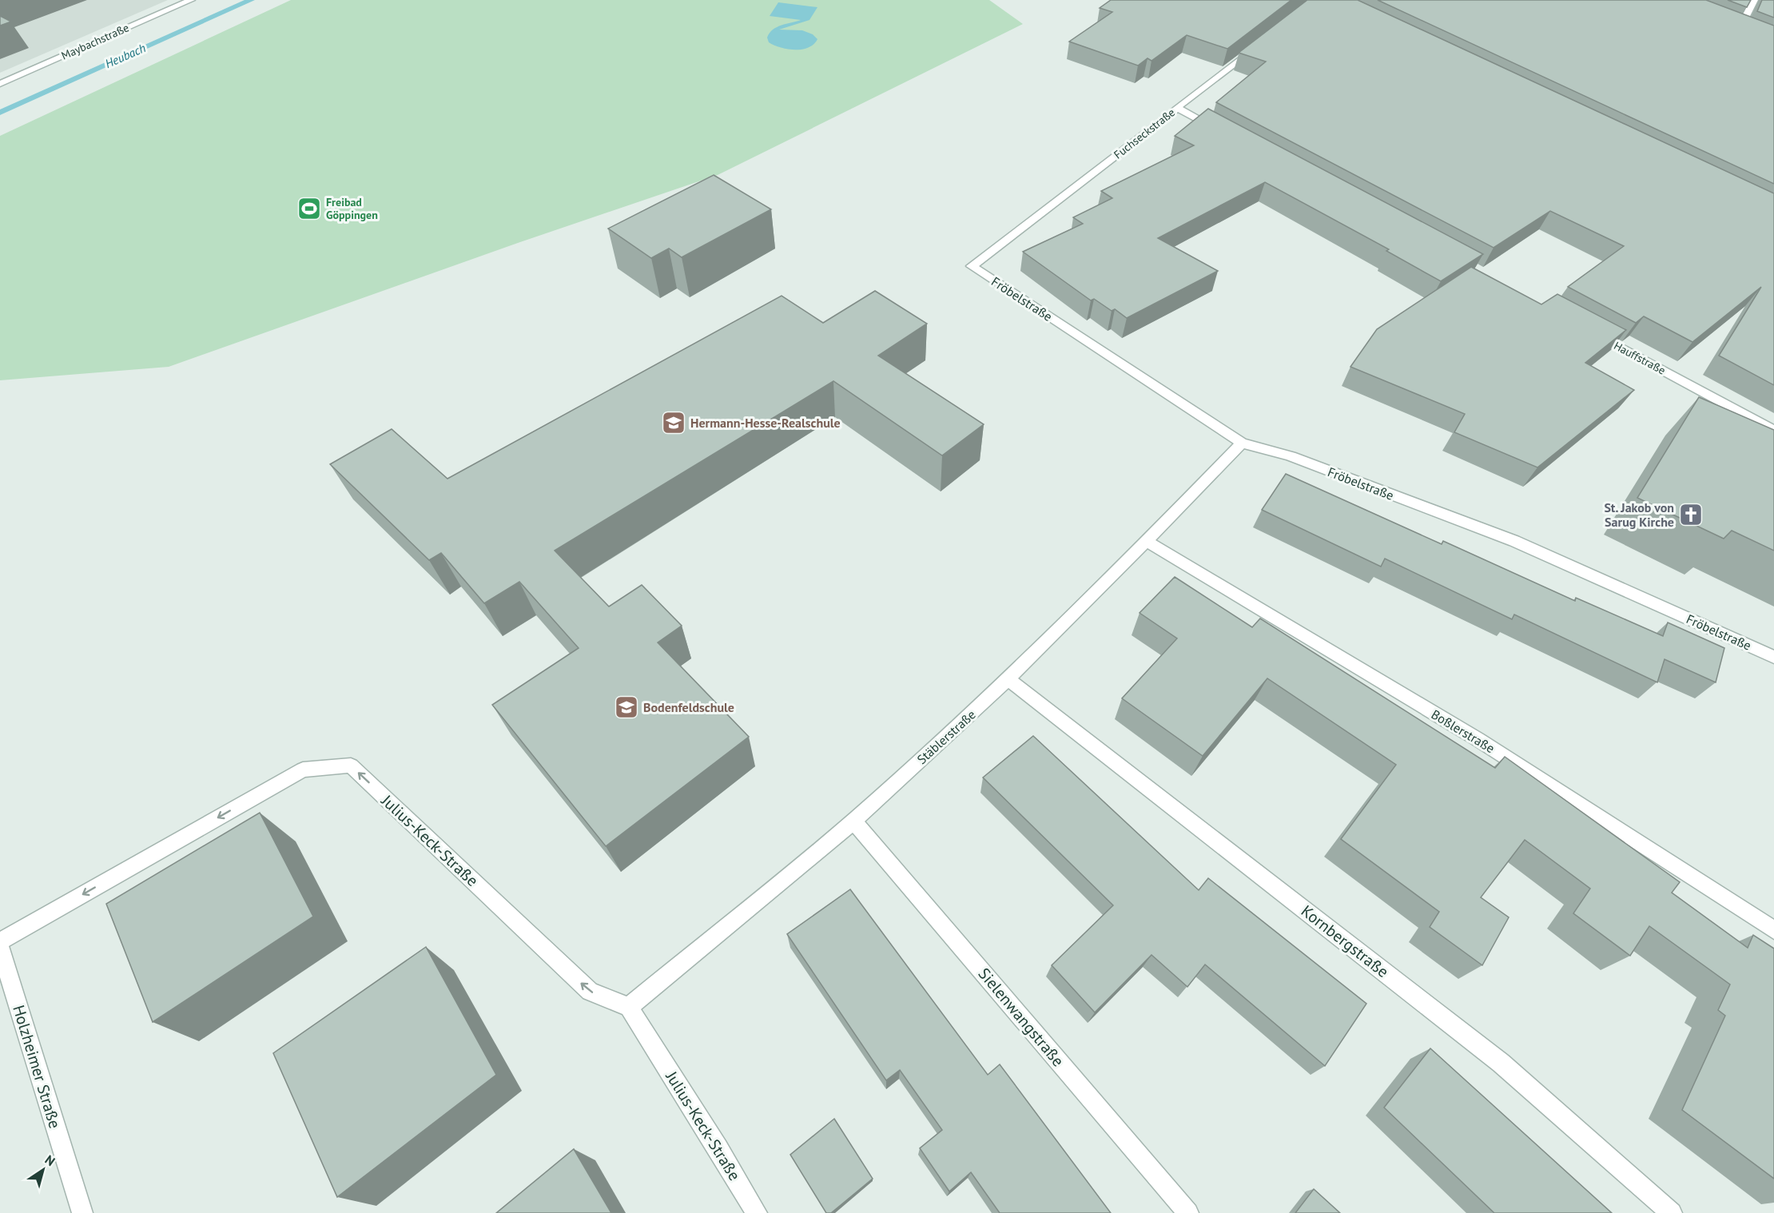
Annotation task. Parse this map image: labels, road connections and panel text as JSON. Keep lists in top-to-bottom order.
{
  "streets": {
    "street": [
      "Maybachstraße",
      "Fuchseckstraße",
      "Fröbelstraße",
      "Hauffstraße",
      "Boßlerstraße",
      "Stäblerstraße",
      "Julius-Keck-Straße",
      "Kornbergstraße",
      "Sielenwangstraße",
      "Holzheimer Straße"
    ]
  },
  "crossings": [
    ["Fuchseckstraße", "Fröbelstraße"],
    ["Fröbelstraße", "Stäblerstraße"],
    ["Boßlerstraße", "Stäblerstraße"],
    ["Stäblerstraße", "Julius-Keck-Straße"],
    ["Stäblerstraße", "Kornbergstraße"],
    ["Stäblerstraße", "Sielenwangstraße"]
  ],
  "one_way": ["Julius-Keck-Straße"],
  "water": ["Heubach"],
  "places": {
    "sports": ["Freibad Göppingen"],
    "school or university": ["Hermann-Hesse-Realschule", "Bodenfeldschule"],
    "church": ["St. Jakob von Sarug Kirche"]
  },
  "north": "top right"
}
